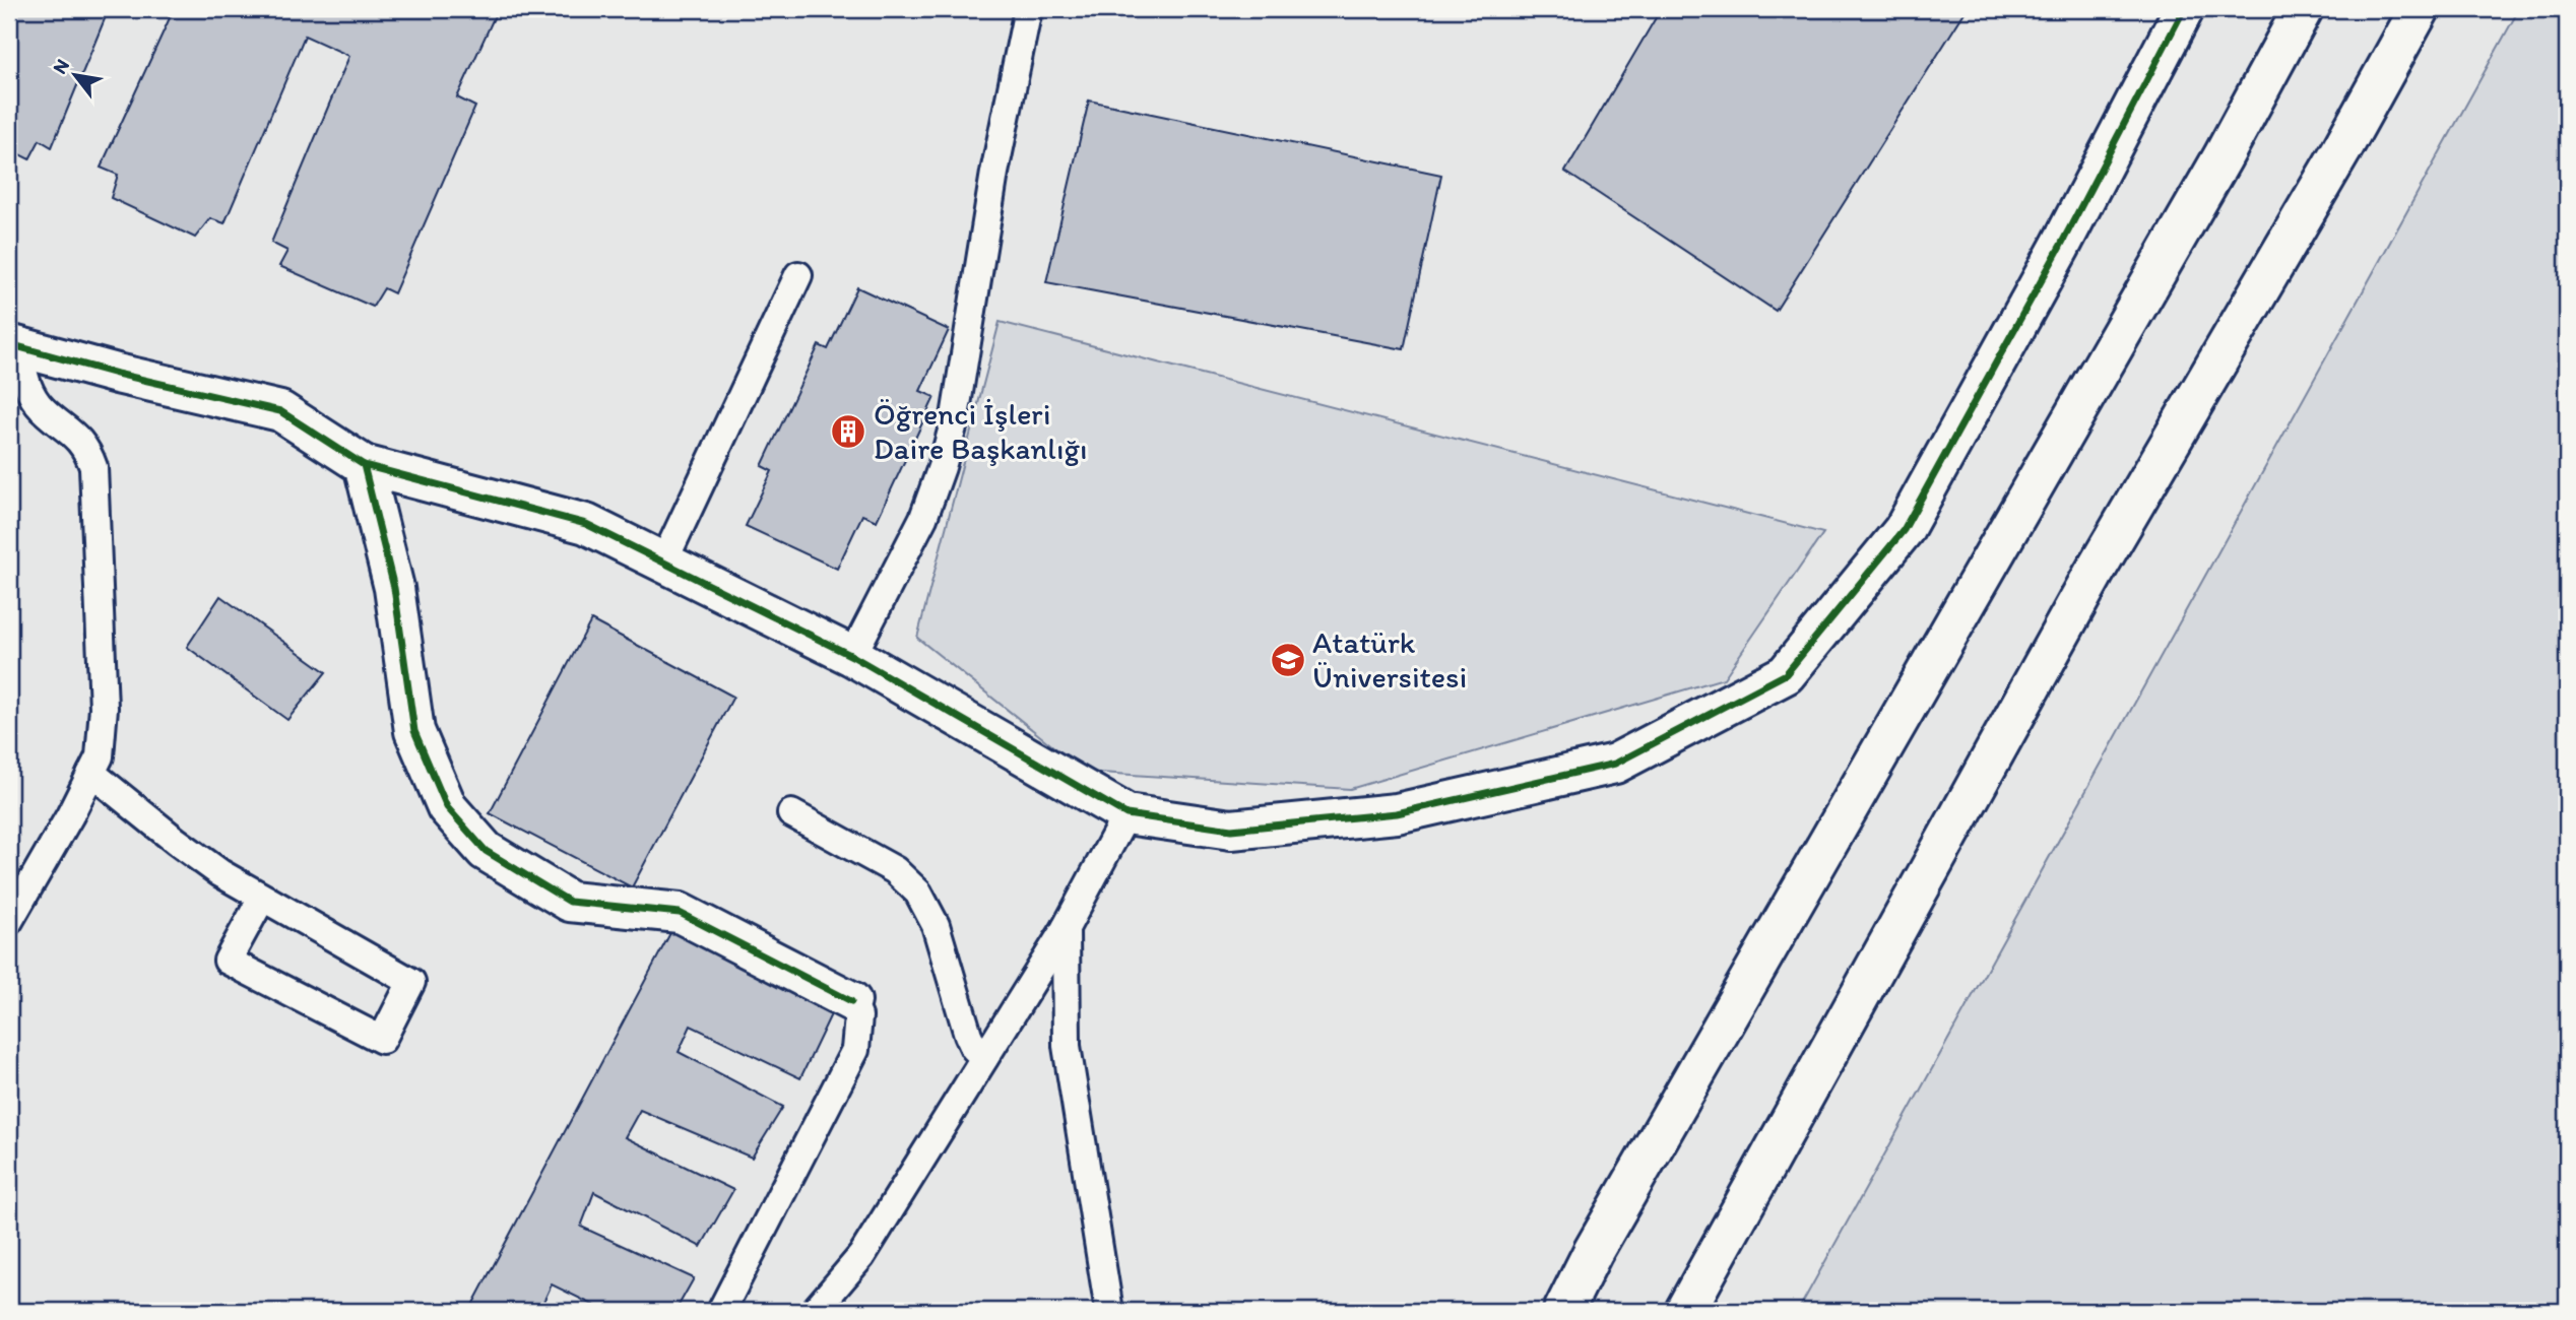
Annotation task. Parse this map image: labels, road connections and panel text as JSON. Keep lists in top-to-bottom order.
{
  "places": {
    "building": ["Öğrenci İşleri Daire Başkanlığı"],
    "school or university": ["Atatürk Üniversitesi"]
  },
  "north": "top left"
}
